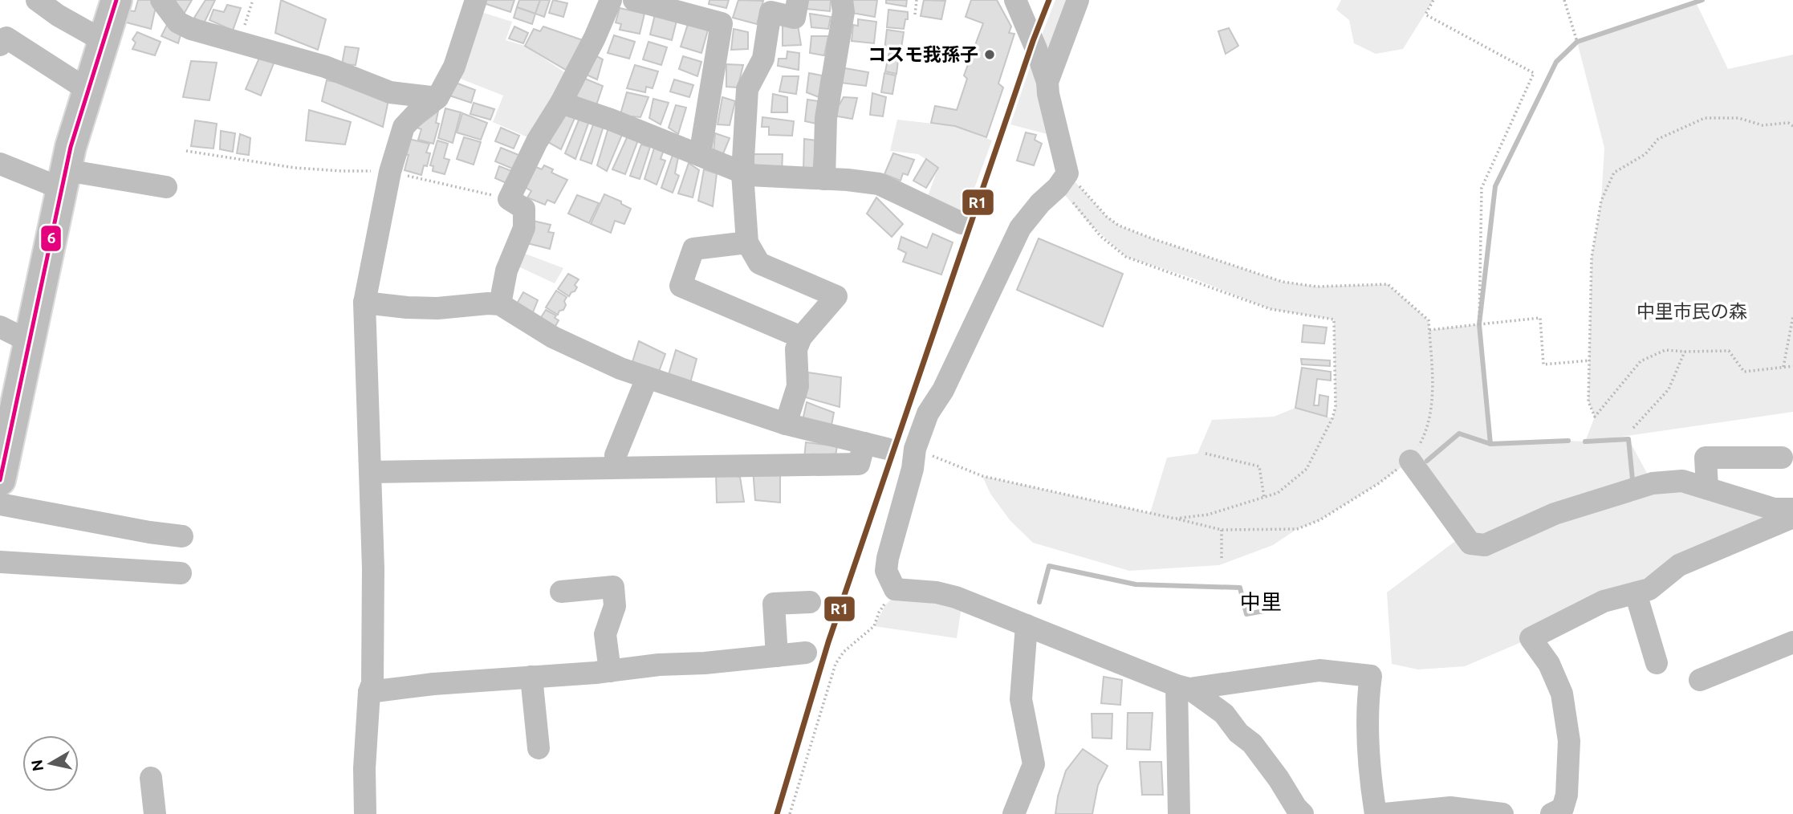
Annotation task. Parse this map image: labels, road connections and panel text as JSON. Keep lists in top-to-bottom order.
{
  "districts": ["中里"],
  "parks": ["中里市民の森"],
  "places": ["コスモ我孫子"],
  "lines": ["transit line R1", "transit line 6"],
  "north": "left"
}
